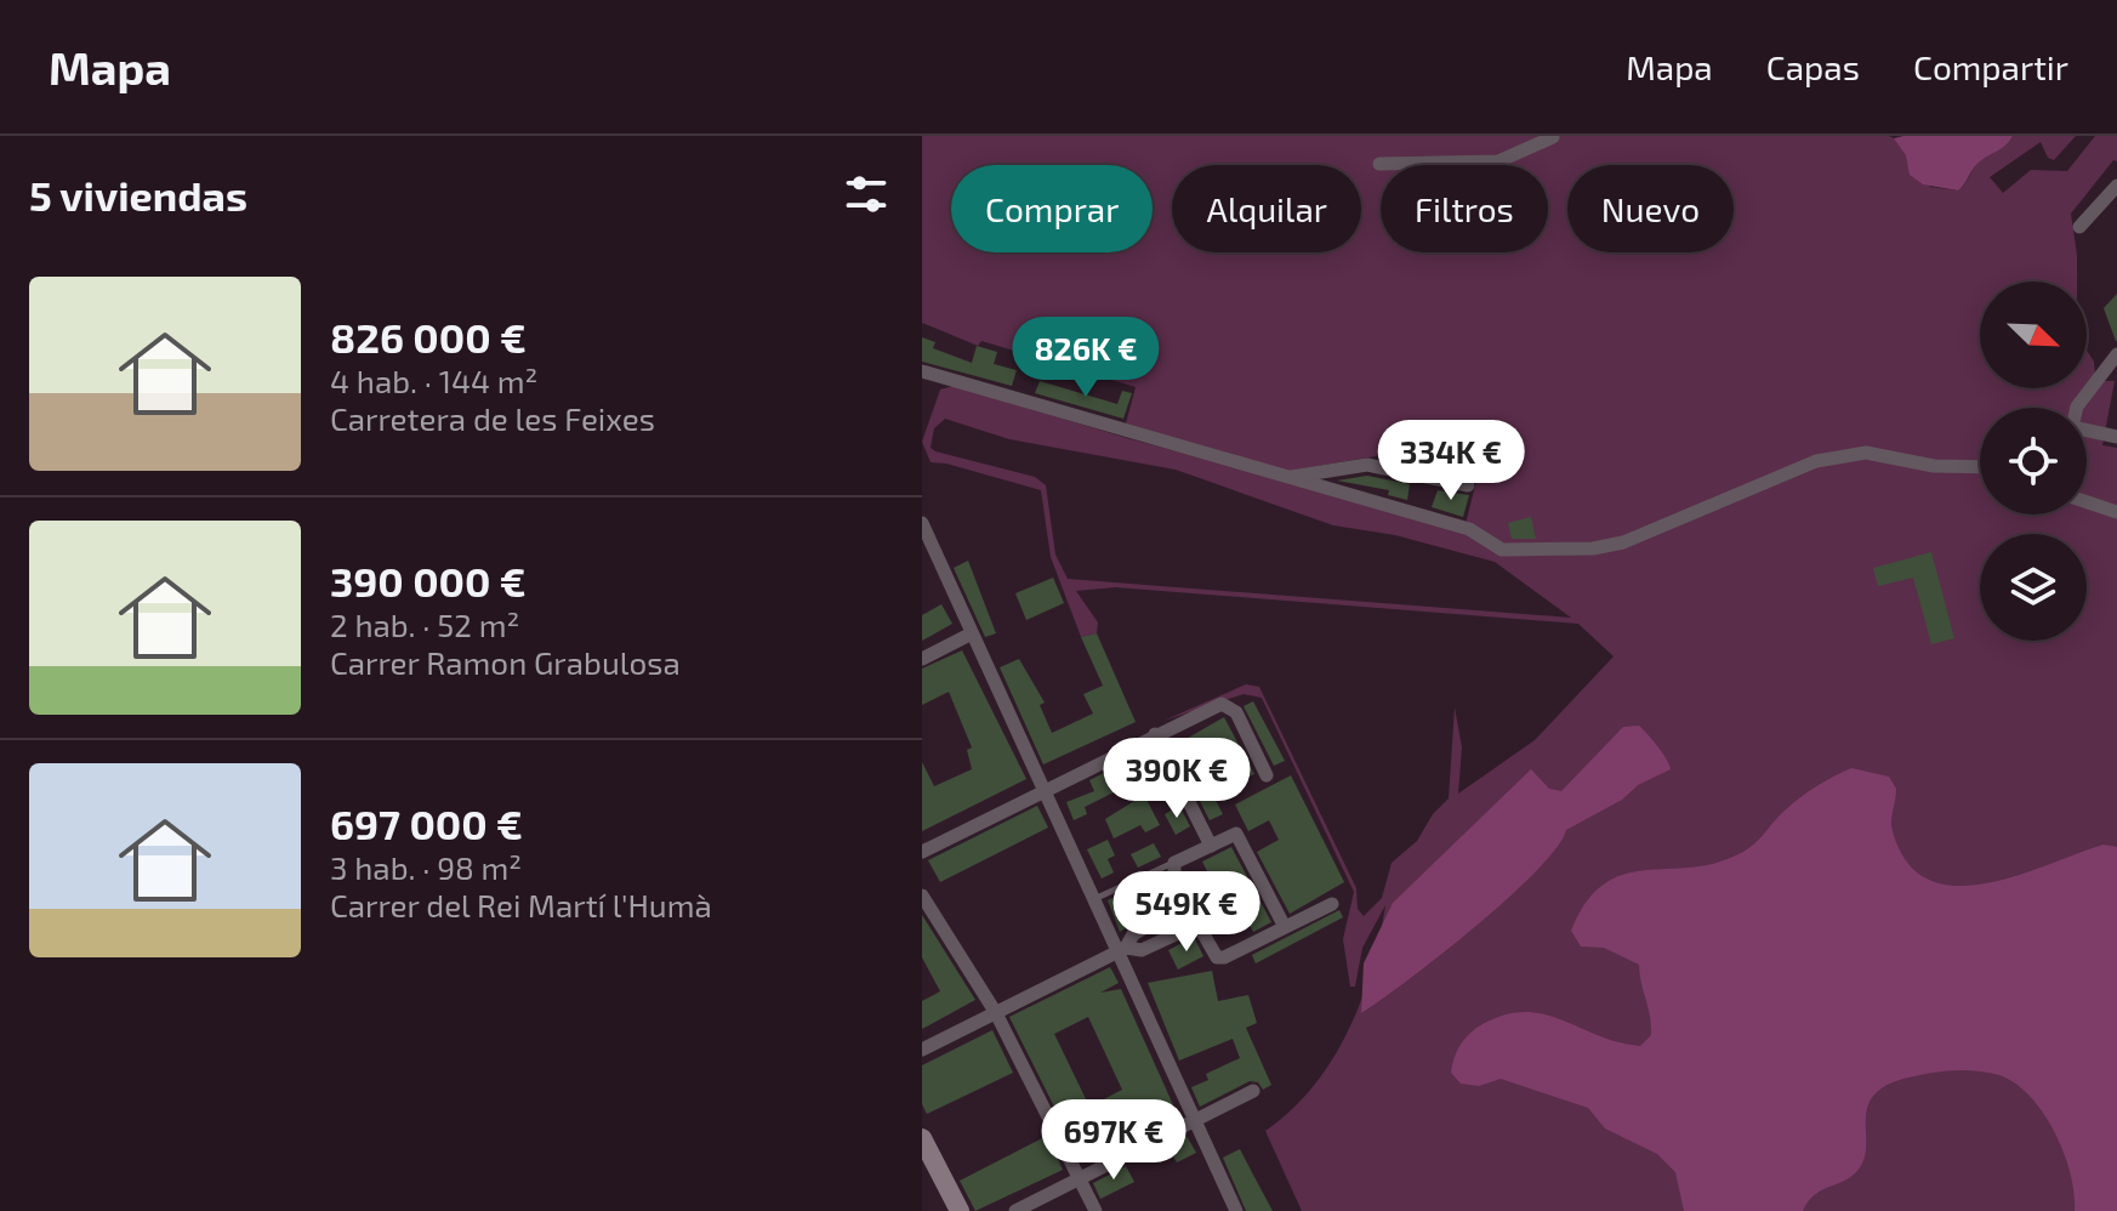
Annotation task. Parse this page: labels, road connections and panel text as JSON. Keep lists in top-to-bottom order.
{
  "north": "bottom right",
  "page": {
    "header": "Mapa",
    "nav": ["Mapa", "Capas", "Compartir"],
    "heading": "5 viviendas",
    "chip": [
      "Comprar",
      "Alquilar",
      "Filtros",
      "Nuevo"
    ],
    "list": [
      {
        "name": "826 000 €",
        "note": "4 hab. · 144 m² · Carretera de les Feixes"
      },
      {
        "name": "390 000 €",
        "note": "2 hab. · 52 m² · Carrer Ramon Grabulosa"
      },
      {
        "name": "697 000 €",
        "note": "3 hab. · 98 m² · Carrer del Rei Martí l'Humà"
      }
    ],
    "price": [
      "826K €",
      "334K €",
      "390K €",
      "549K €",
      "697K €"
    ]
  }
}
